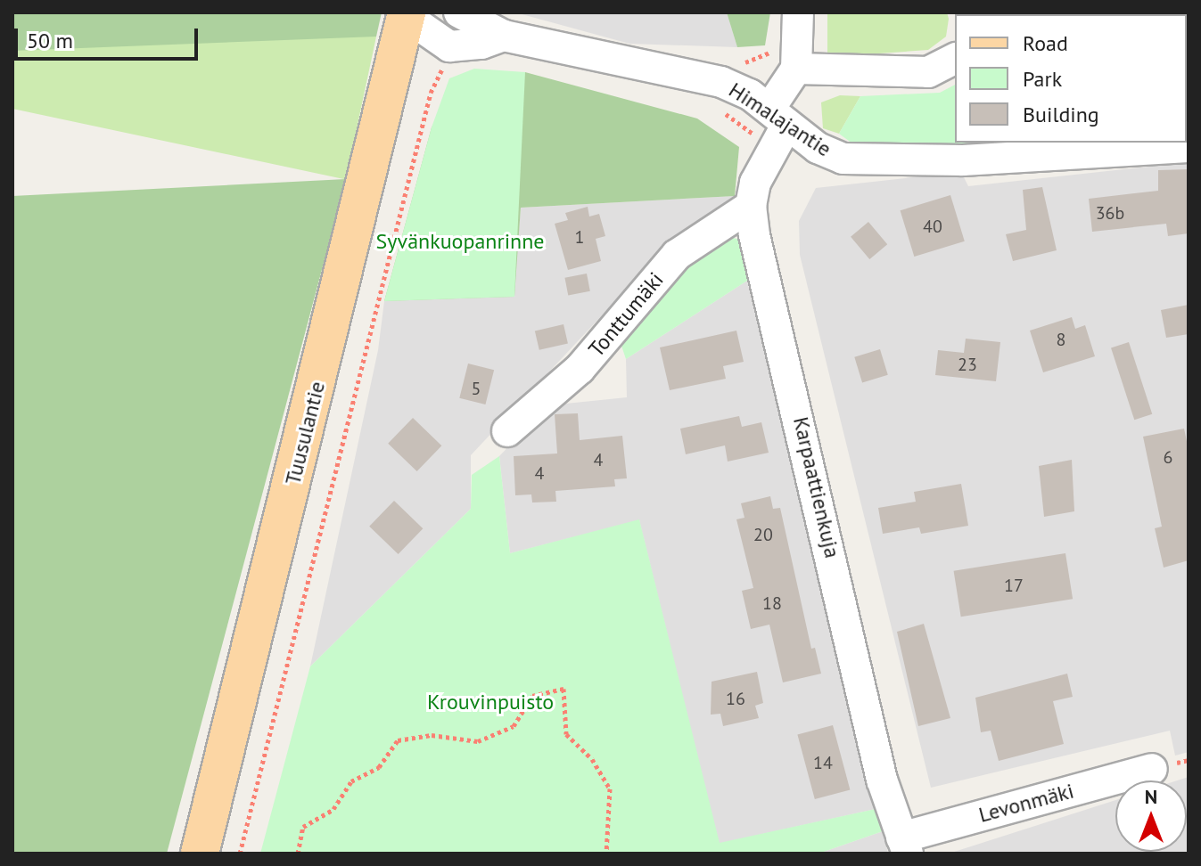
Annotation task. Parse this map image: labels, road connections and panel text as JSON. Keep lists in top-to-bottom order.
{
  "streets": {
    "main road": ["Tuusulantie"],
    "street": [
      "Himalajantie",
      "Tonttumäki",
      "Karpaattienkuja",
      "Levonmäki"
    ]
  },
  "crossings": [
    ["Himalajantie", "Tuusulantie"],
    ["Tonttumäki", "Karpaattienkuja"],
    ["Karpaattienkuja", "Levonmäki"]
  ],
  "parks": ["Syvänkuopanrinne", "Krouvinpuisto"],
  "house_numbers": [
    "36b",
    "40",
    "1",
    "8",
    "23",
    "5",
    "6",
    "4",
    "4",
    "20",
    "17",
    "18",
    "16",
    "14"
  ],
  "legend": ["Road", "Park", "Building"],
  "scale_bar": "50 m",
  "north": "top"
}
